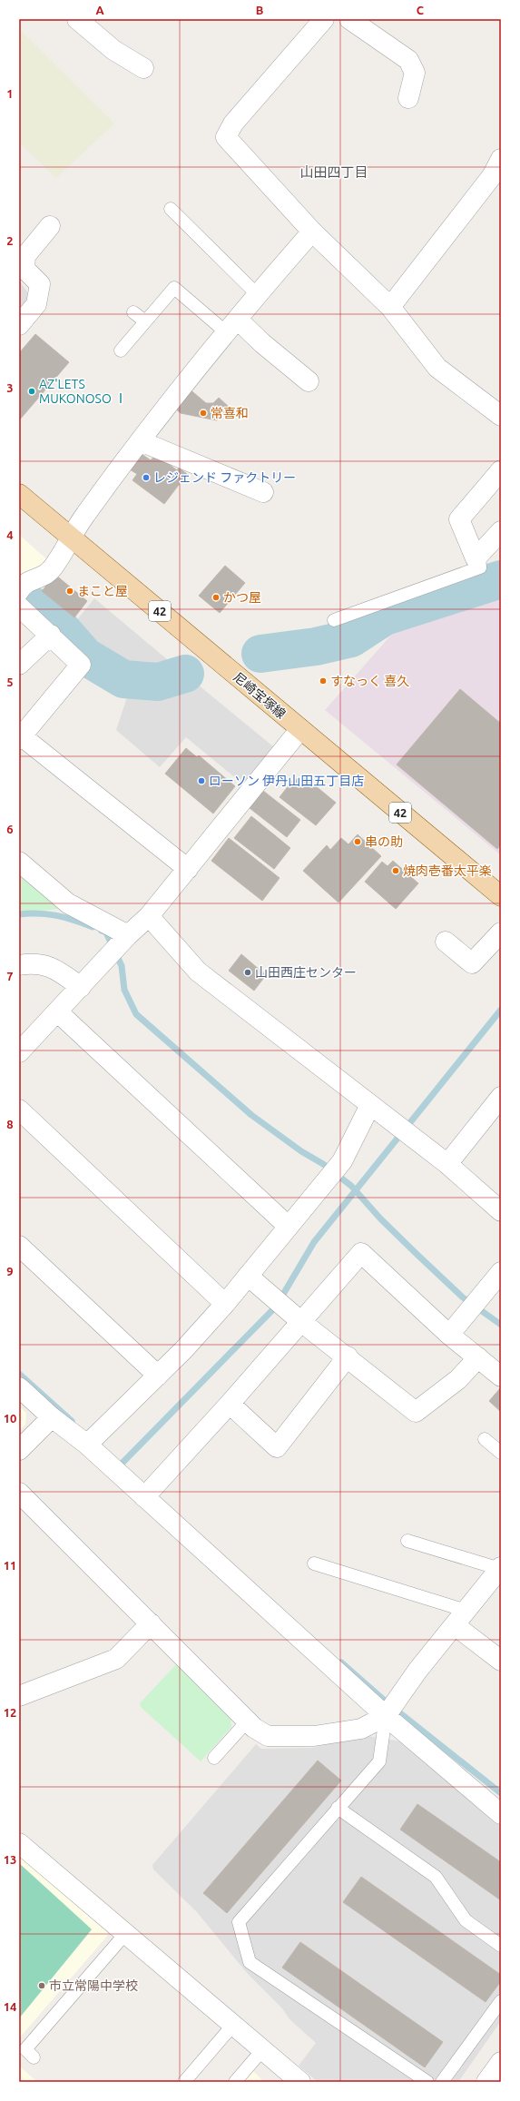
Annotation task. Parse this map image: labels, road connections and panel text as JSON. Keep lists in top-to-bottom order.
{
  "streets": {
    "main road": ["42", "尼崎宝塚線"]
  },
  "districts": ["山田四丁目"],
  "places": [
    "AZ'LETS MUKONOSO Ⅰ",
    "常喜和",
    "レジェンド ファクトリー",
    "まこと屋",
    "かつ屋",
    "すなっく 喜久",
    "ローソン 伊丹山田五丁目店",
    "串の助",
    "焼肉壱番太平楽",
    "山田西庄センター",
    "市立常陽中学校"
  ],
  "grid": {
    "columns": ["A", "B", "C"],
    "rows": [
      "1",
      "2",
      "3",
      "4",
      "5",
      "6",
      "7",
      "8",
      "9",
      "10",
      "11",
      "12",
      "13",
      "14"
    ]
  }
}
